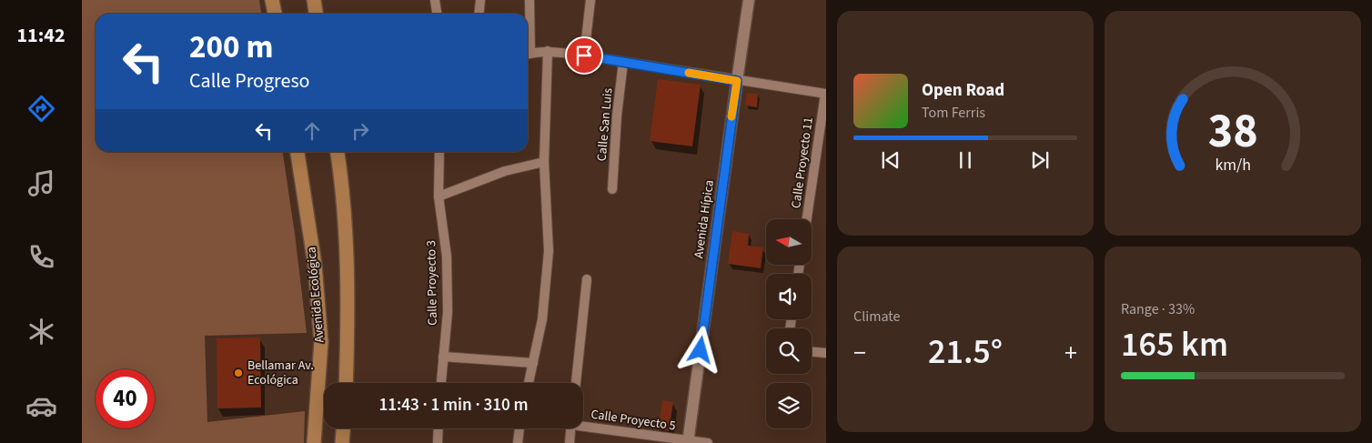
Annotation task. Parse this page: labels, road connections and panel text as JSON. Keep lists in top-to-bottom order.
{
  "streets": {
    "main road": ["Avenida Ecológica"],
    "street": [
      "Calle San Luis",
      "Calle Proyecto 11",
      "Avenida Hípica",
      "Calle Proyecto 3",
      "Calle Proyecto 5"
    ]
  },
  "crossings": [
    ["Avenida Hípica", "Calle Proyecto 5"]
  ],
  "places": ["Bellamar Av. Ecológica"],
  "north": "left",
  "page": {
    "tabs": "11:42",
    "turn": ["200 m", "Calle Progreso"],
    "song": ["Open Road", "Tom Ferris"],
    "tile": [
      "Climate",
      ["Range · 33%", "165 km"]
    ],
    "heat": ["−", "21.5°", "+"],
    "limit": "40",
    "trip": "11:43 · 1 min · 310 m",
    "gauge": ["38", "km/h"]
  }
}
